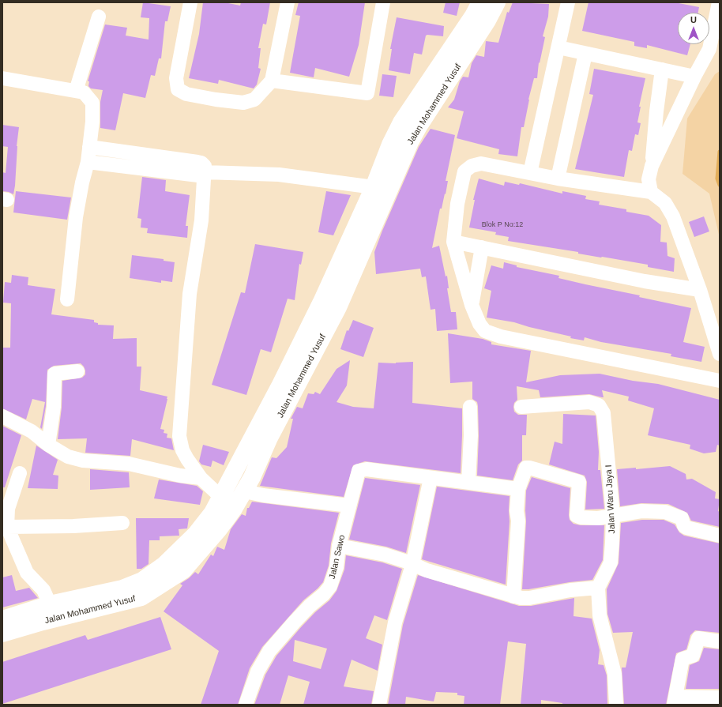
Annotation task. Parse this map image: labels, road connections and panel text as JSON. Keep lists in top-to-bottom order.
{
  "streets": {
    "main road": ["Jalan Mohammed Yusuf"],
    "street": ["Jalan Waru Jaya I", "Jalan Sawo"]
  },
  "house_numbers": ["Blok P No:12"],
  "north": "top"
}
